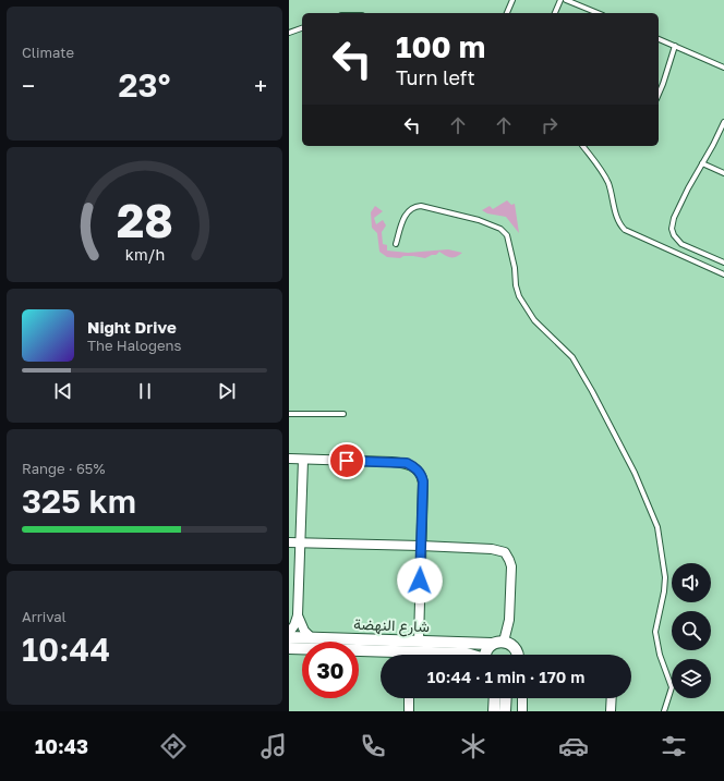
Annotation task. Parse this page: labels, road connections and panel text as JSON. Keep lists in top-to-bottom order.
{
  "streets": {
    "street": ["شارع النهضة"]
  },
  "page": {
    "tile": [
      "Climate",
      ["Range · 65%", "325 km"],
      ["Arrival", "10:44"]
    ],
    "turn": ["100 m", "Turn left"],
    "heat": ["−", "23°", "+"],
    "song": ["Night Drive", "The Halogens"],
    "limit": "30",
    "trip": "10:44 · 1 min · 170 m",
    "tabs": "10:43",
    "gauge": ["28", "km/h"]
  }
}
